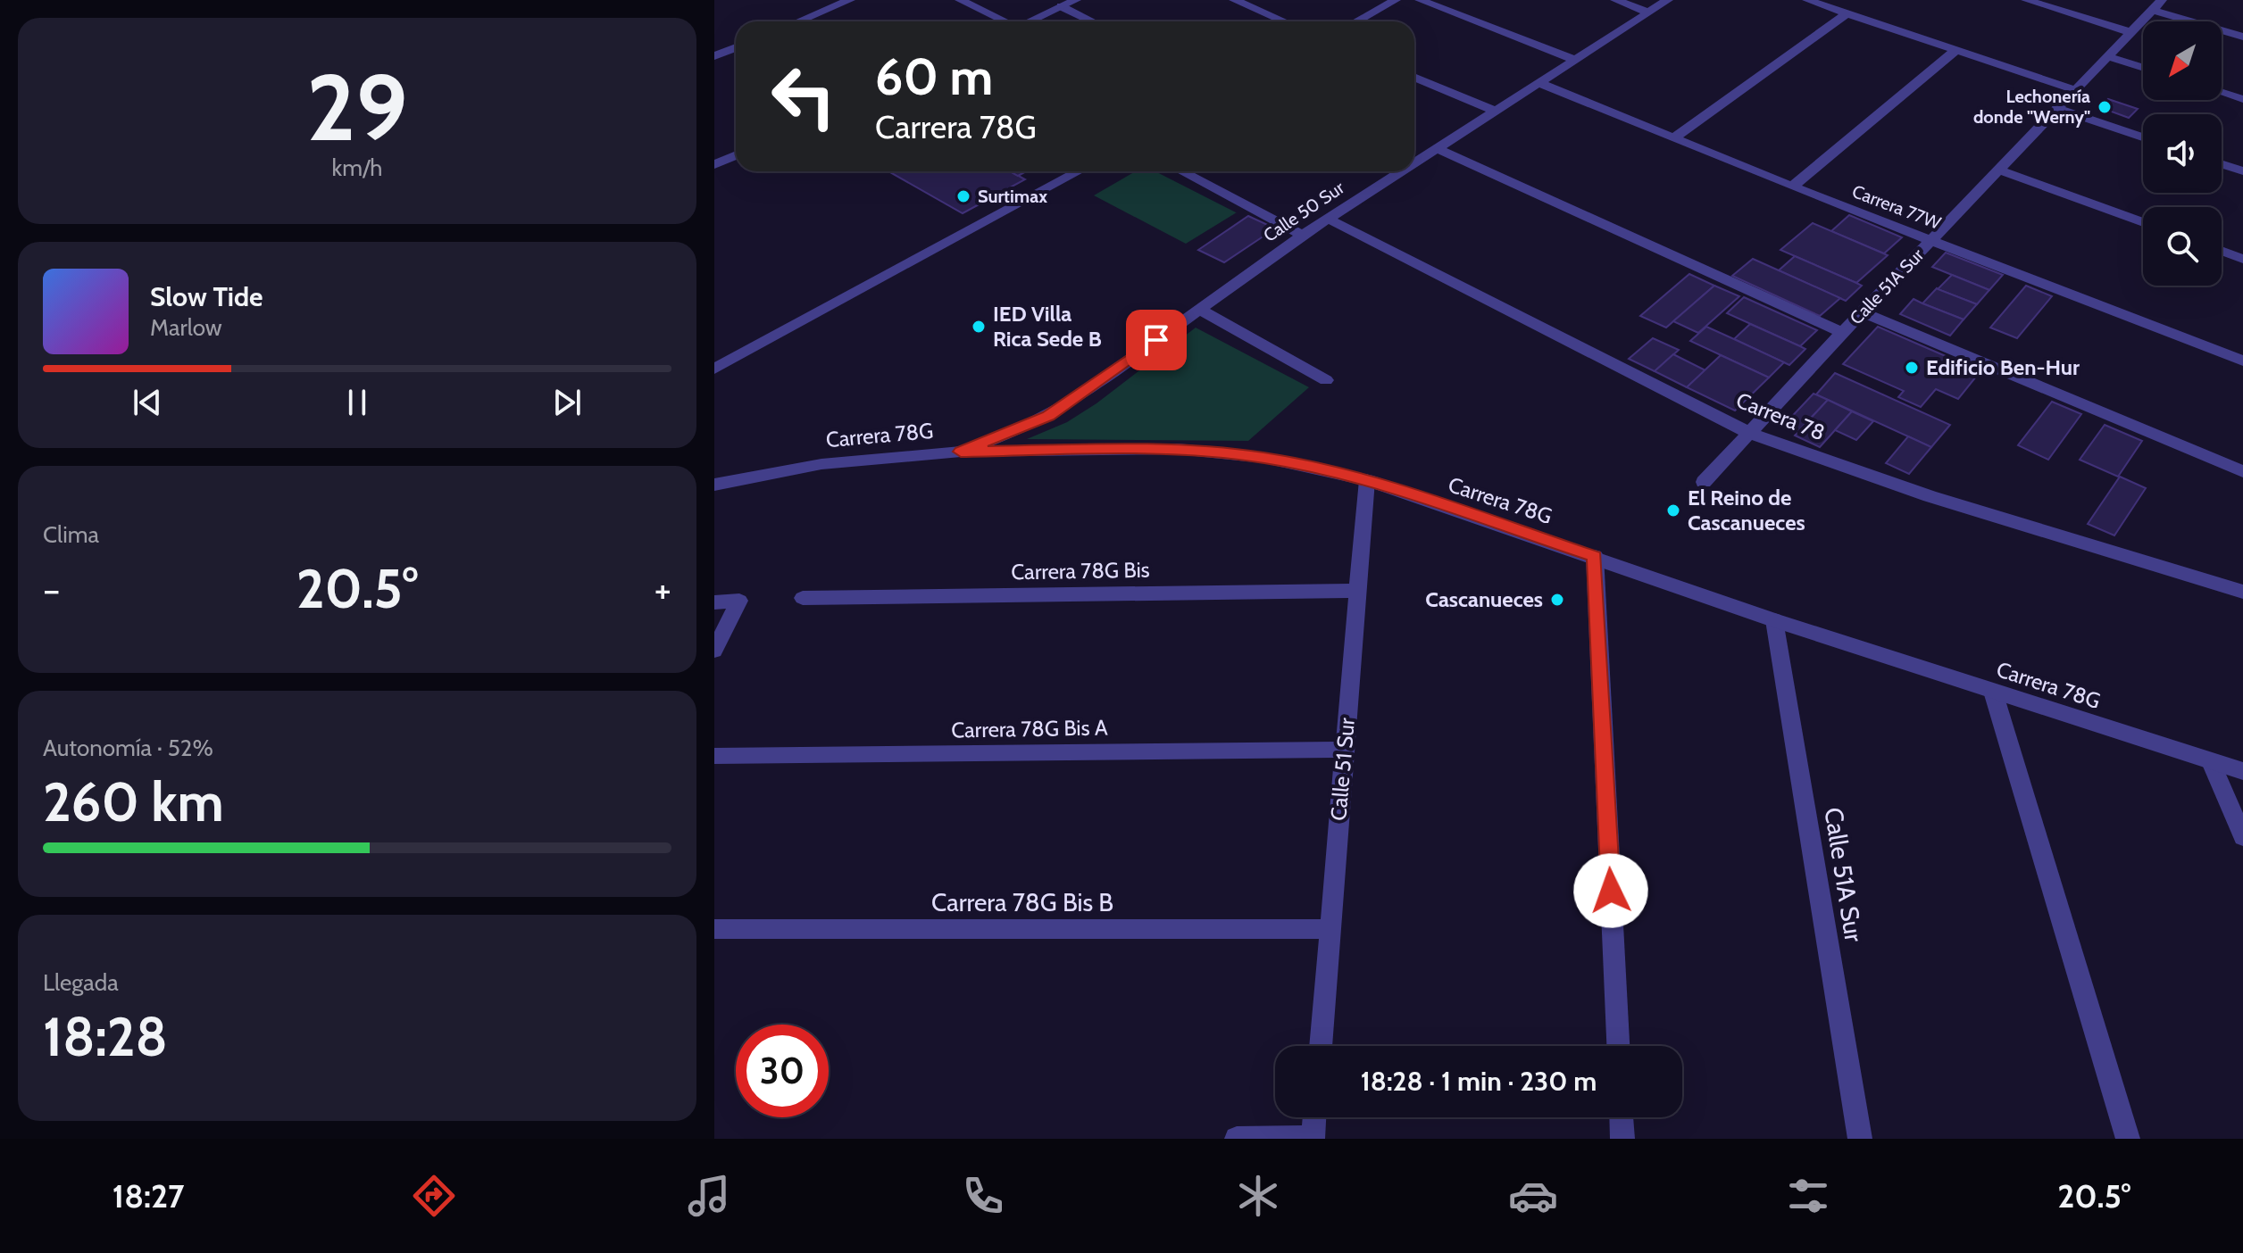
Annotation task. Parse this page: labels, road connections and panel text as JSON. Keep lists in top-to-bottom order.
{
  "streets": {
    "street": [
      "Carrera 77W",
      "Calle 50 Sur",
      "Calle 51A Sur",
      "Carrera 78",
      "Carrera 78G",
      "Carrera 78G Bis",
      "Carrera 78G Bis A",
      "Calle 51 Sur",
      "Carrera 78G Bis B"
    ]
  },
  "crossings": [
    ["Carrera 77W", "Calle 50 Sur"],
    ["Carrera 77W", "Calle 51A Sur"],
    ["Calle 50 Sur", "Carrera 78"],
    ["Calle 50 Sur", "Carrera 78G"],
    ["Calle 51A Sur", "Carrera 78"],
    ["Calle 51A Sur", "Carrera 78G"],
    ["Carrera 78G", "Calle 51 Sur"],
    ["Carrera 78G Bis", "Calle 51 Sur"],
    ["Carrera 78G Bis A", "Calle 51 Sur"],
    ["Calle 51 Sur", "Carrera 78G Bis B"]
  ],
  "places": [
    "Lechonería donde \"Werny\"",
    "Surtimax",
    "IED Villa Rica Sede B",
    "Edificio Ben-Hur",
    "El Reino de Cascanueces",
    "Cascanueces"
  ],
  "north": "bottom left",
  "page": {
    "tile": [
      ["29", "km/h"],
      "Clima",
      ["Autonomía · 52%", "260 km"],
      ["Llegada", "18:28"]
    ],
    "turn": ["60 m", "Carrera 78G"],
    "song": ["Slow Tide", "Marlow"],
    "heat": ["−", "20.5°", "+"],
    "limit": "30",
    "trip": "18:28 · 1 min · 230 m",
    "tabs": ["18:27", "20.5°"]
  }
}
